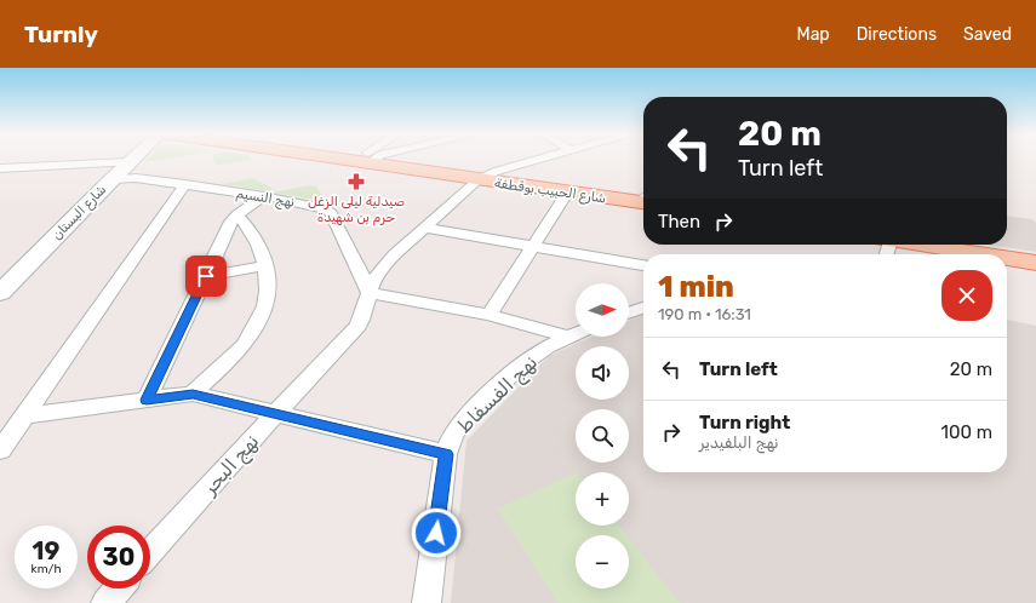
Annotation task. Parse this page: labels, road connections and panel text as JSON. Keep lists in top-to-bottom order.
{
  "streets": {
    "main road": ["شارع الحبيب بوقطفة", "شارع البستان"],
    "street": ["نهج النسيم", "نهج الفسفاط", "نهج البحر"]
  },
  "crossings": [
    ["شارع الحبيب بوقطفة", "نهج البحر"],
    ["نهج النسيم", "شارع البستان"],
    ["نهج النسيم", "نهج البحر"]
  ],
  "places": {
    "pharmacy": ["صيدلية ليلى الزغل حرم بن شهيدة"]
  },
  "north": "right",
  "page": {
    "header": "Turnly",
    "nav": ["Map", "Directions", "Saved"],
    "turn": ["20 m", "Turn left"],
    "then": "Then",
    "heading": ["1 min", "190 m · 16:31"],
    "map_buttons": ["+", "−"],
    "list": [
      {
        "name": "Turn left",
        "value": "20 m"
      },
      {
        "name": "Turn right",
        "note": "نهج البلفيدير",
        "value": "100 m"
      }
    ],
    "speed": "19 km/h",
    "limit": "30"
  }
}
